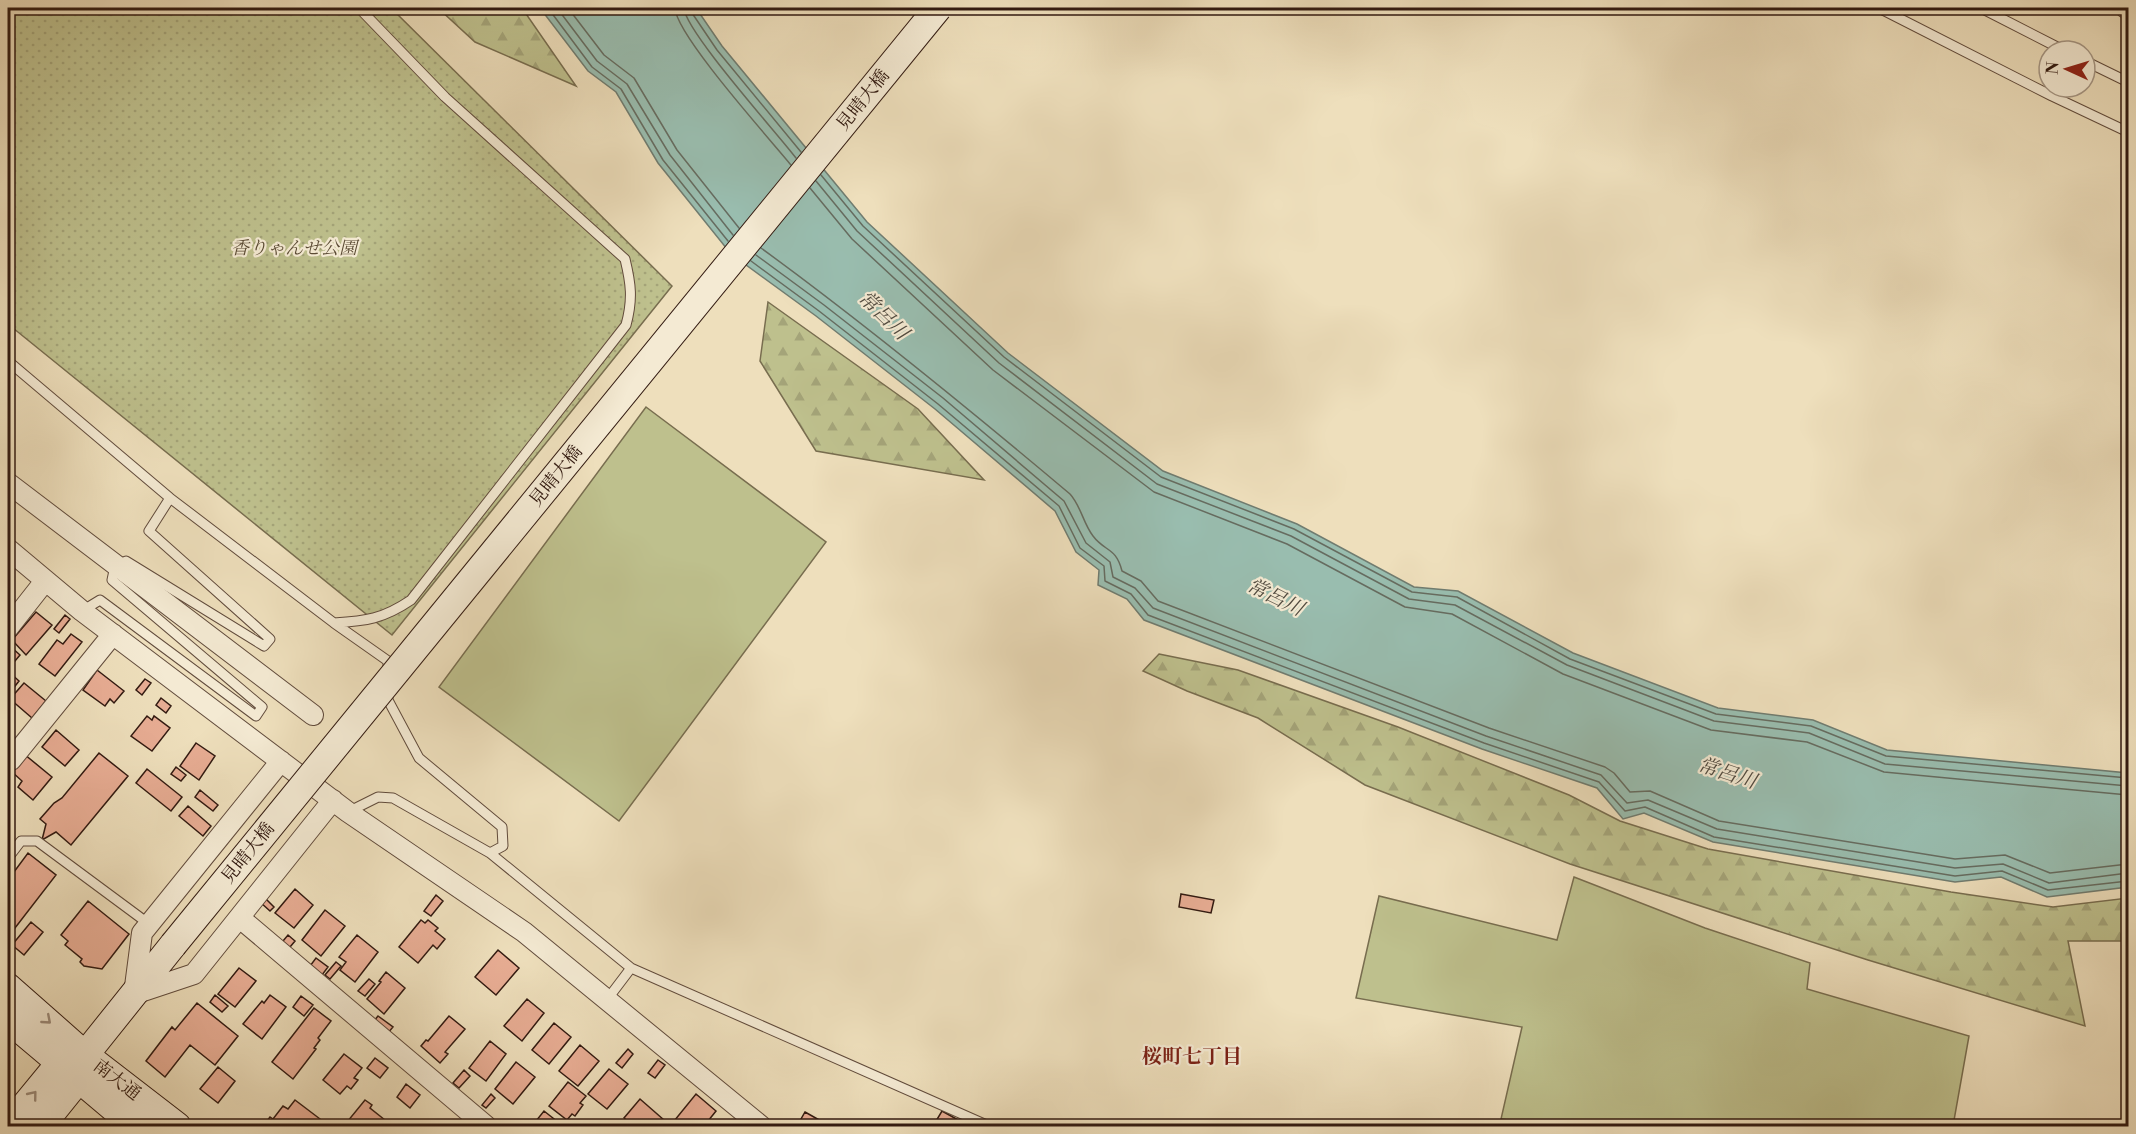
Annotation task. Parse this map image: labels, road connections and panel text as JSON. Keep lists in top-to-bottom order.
{
  "streets": {
    "main road": ["見晴大橋", "南大通"]
  },
  "crossings": [
    ["見晴大橋", "南大通"]
  ],
  "districts": ["桜町七丁目"],
  "water": ["常呂川"],
  "parks": ["香りゃんせ公園"],
  "north": "left"
}
